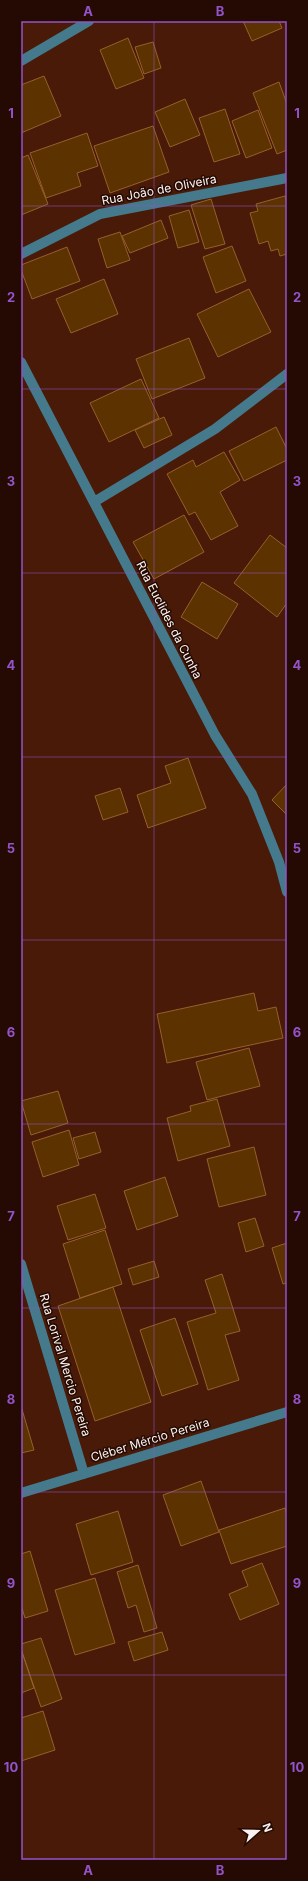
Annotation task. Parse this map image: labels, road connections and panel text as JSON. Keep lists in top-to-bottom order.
{
  "streets": {
    "street": [
      "Rua João de Oliveira",
      "Rua Euclides da Cunha",
      "Rua Lorival Mercio Pereira",
      "Cléber Mércio Pereira"
    ]
  },
  "crossings": [
    ["Rua Lorival Mercio Pereira", "Cléber Mércio Pereira"]
  ],
  "north": "right",
  "grid": {
    "columns": ["A", "B"],
    "rows": [
      "1",
      "2",
      "3",
      "4",
      "5",
      "6",
      "7",
      "8",
      "9",
      "10"
    ]
  }
}
